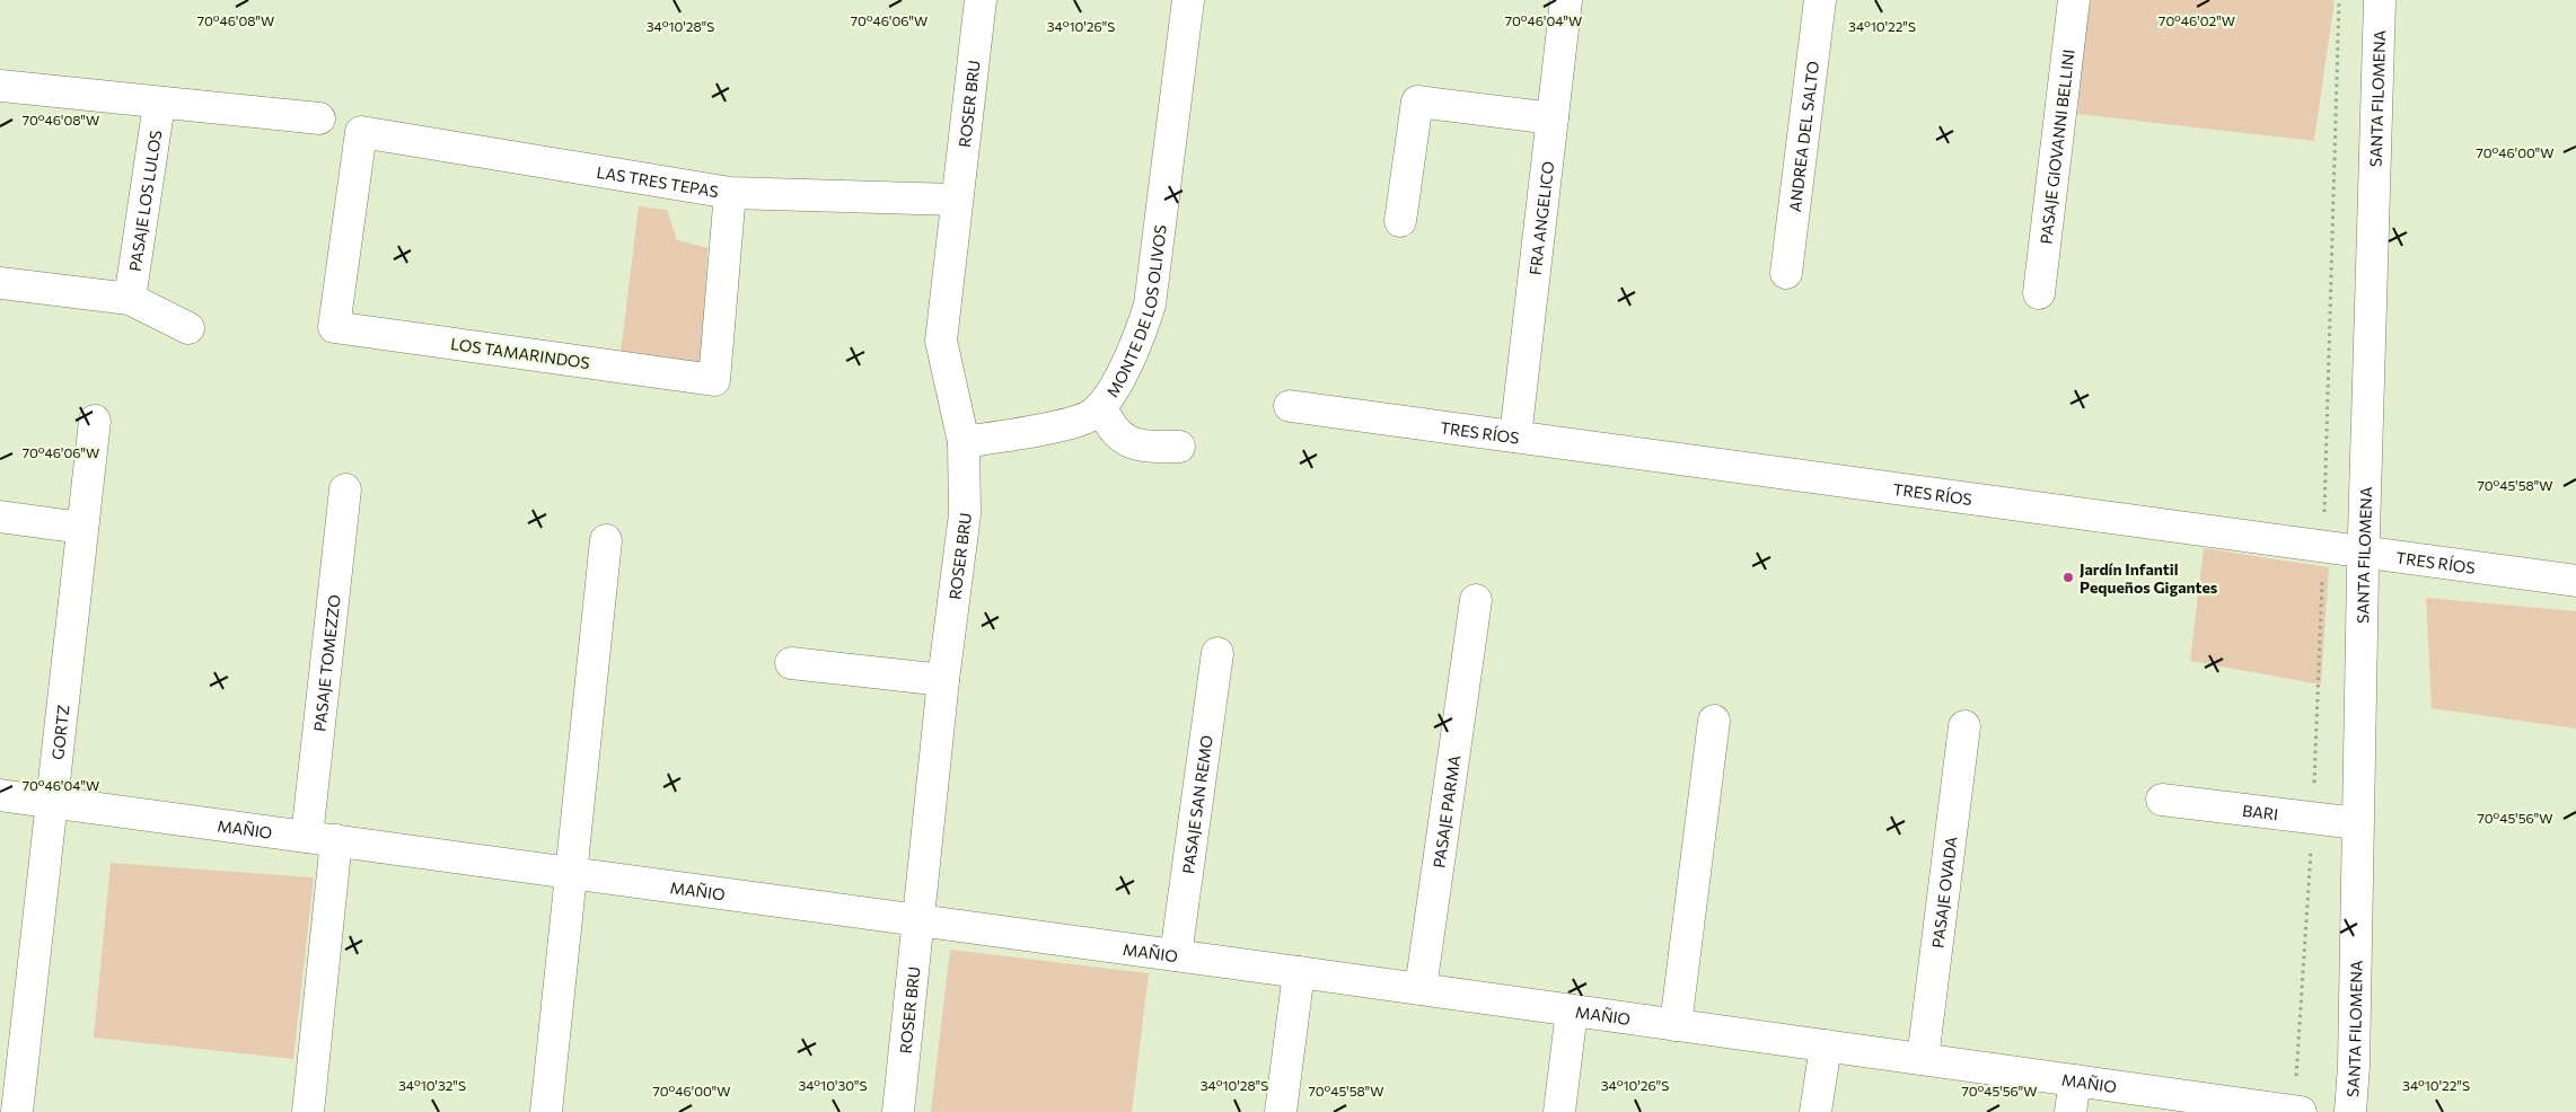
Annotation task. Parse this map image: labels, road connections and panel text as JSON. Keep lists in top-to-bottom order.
{
  "streets": {
    "street": [
      "SANTA FILOMENA",
      "ROSER BRU",
      "ANDREA DEL SALTO",
      "PASAJE GIOVANNI BELLINI",
      "LAS TRES TEPAS",
      "PASAJE LOS LULOS",
      "FRA ANGELICO",
      "MONTE DE LOS OLIVOS",
      "LOS TAMARINDOS",
      "TRES RÍOS",
      "PASAJE TOMEZZO",
      "GORTZ",
      "PASAJE SAN REMO",
      "PASAJE PARMA",
      "BARI",
      "MAÑIO",
      "PASAJE OVADA"
    ]
  },
  "crossings": [
    ["SANTA FILOMENA", "TRES RÍOS"],
    ["SANTA FILOMENA", "BARI"],
    ["ROSER BRU", "LAS TRES TEPAS"],
    ["ROSER BRU", "MONTE DE LOS OLIVOS"],
    ["ROSER BRU", "MAÑIO"],
    ["LAS TRES TEPAS", "LOS TAMARINDOS"],
    ["FRA ANGELICO", "TRES RÍOS"],
    ["PASAJE TOMEZZO", "MAÑIO"],
    ["GORTZ", "MAÑIO"],
    ["PASAJE SAN REMO", "MAÑIO"],
    ["PASAJE PARMA", "MAÑIO"],
    ["MAÑIO", "PASAJE OVADA"]
  ],
  "places": ["Jardín Infantil Pequeños Gigantes"],
  "coordinates": [
    "70°46'08\"W",
    "70°46'06\"W",
    "70°46'04\"W",
    "70°46'02\"W",
    "34°10'28\"S",
    "34°10'26\"S",
    "34°10'22\"S",
    "70°46'00\"W",
    "70°45'58\"W",
    "70°45'56\"W",
    "34°10'32\"S",
    "34°10'30\"S"
  ]
}
